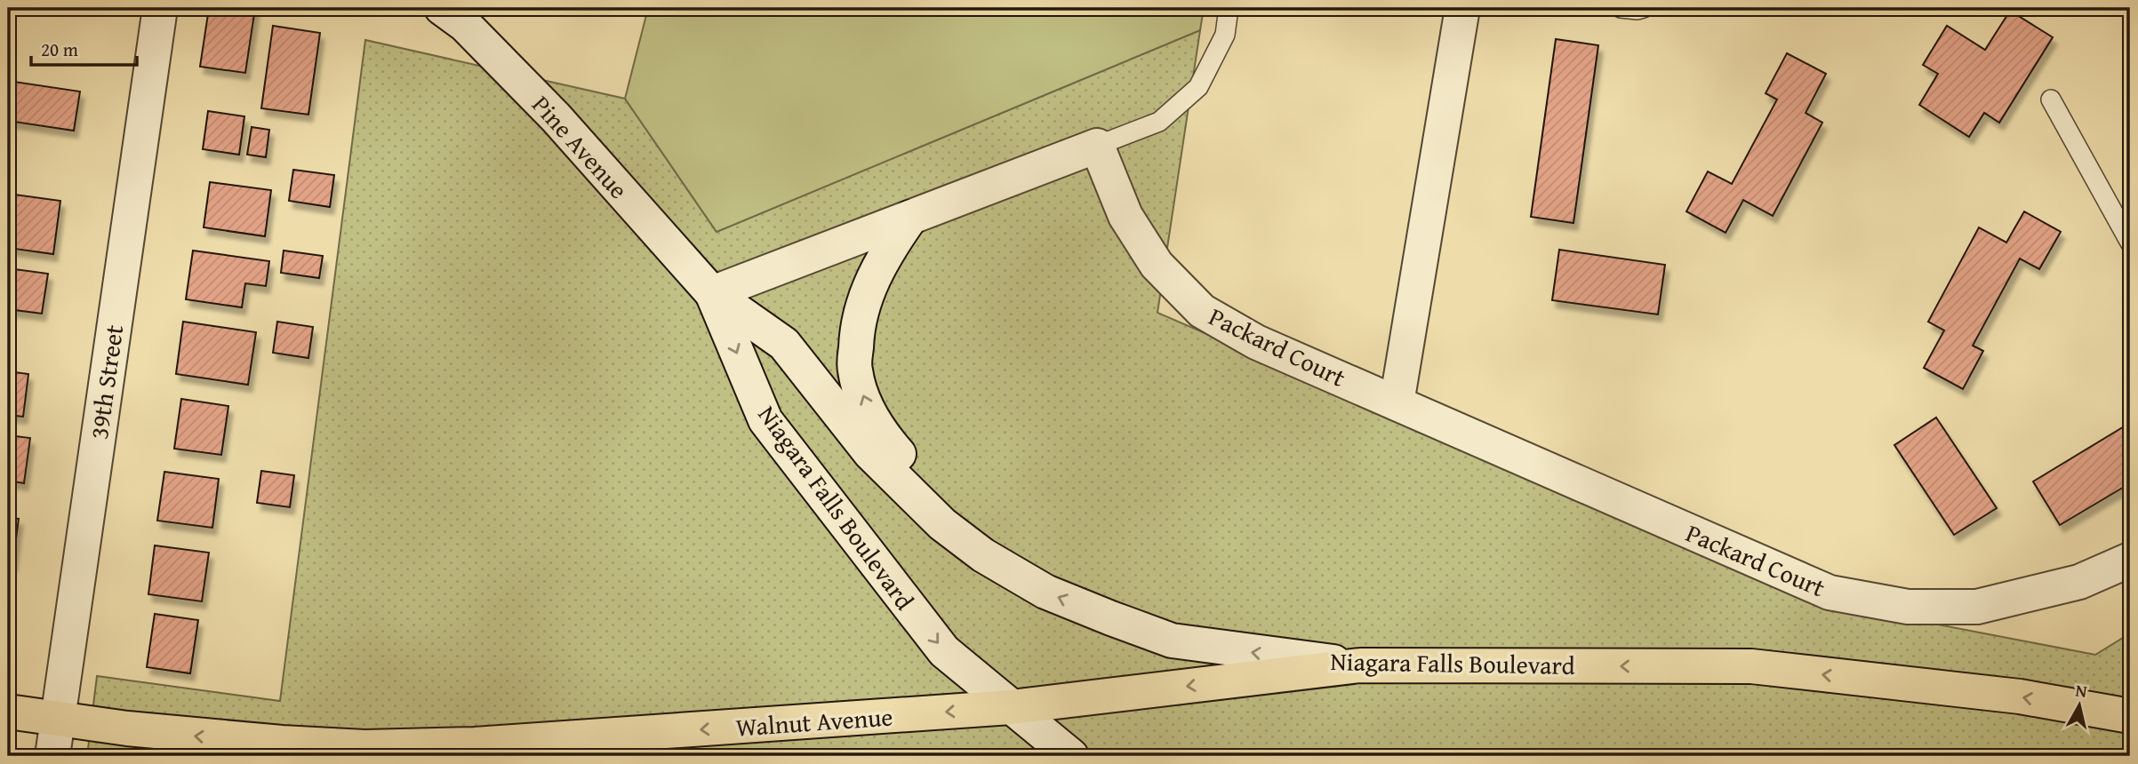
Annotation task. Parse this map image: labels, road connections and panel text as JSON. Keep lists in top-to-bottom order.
{
  "streets": {
    "main road": ["Niagara Falls Boulevard", "Walnut Avenue"],
    "street": ["Pine Avenue", "Packard Court", "39th Street"]
  },
  "crossings": [
    ["Pine Avenue", "Niagara Falls Boulevard"],
    ["39th Street", "Walnut Avenue"],
    ["Niagara Falls Boulevard", "Walnut Avenue"]
  ],
  "one_way": ["Walnut Avenue"],
  "scale_bar": "20 m",
  "north": "top"
}
